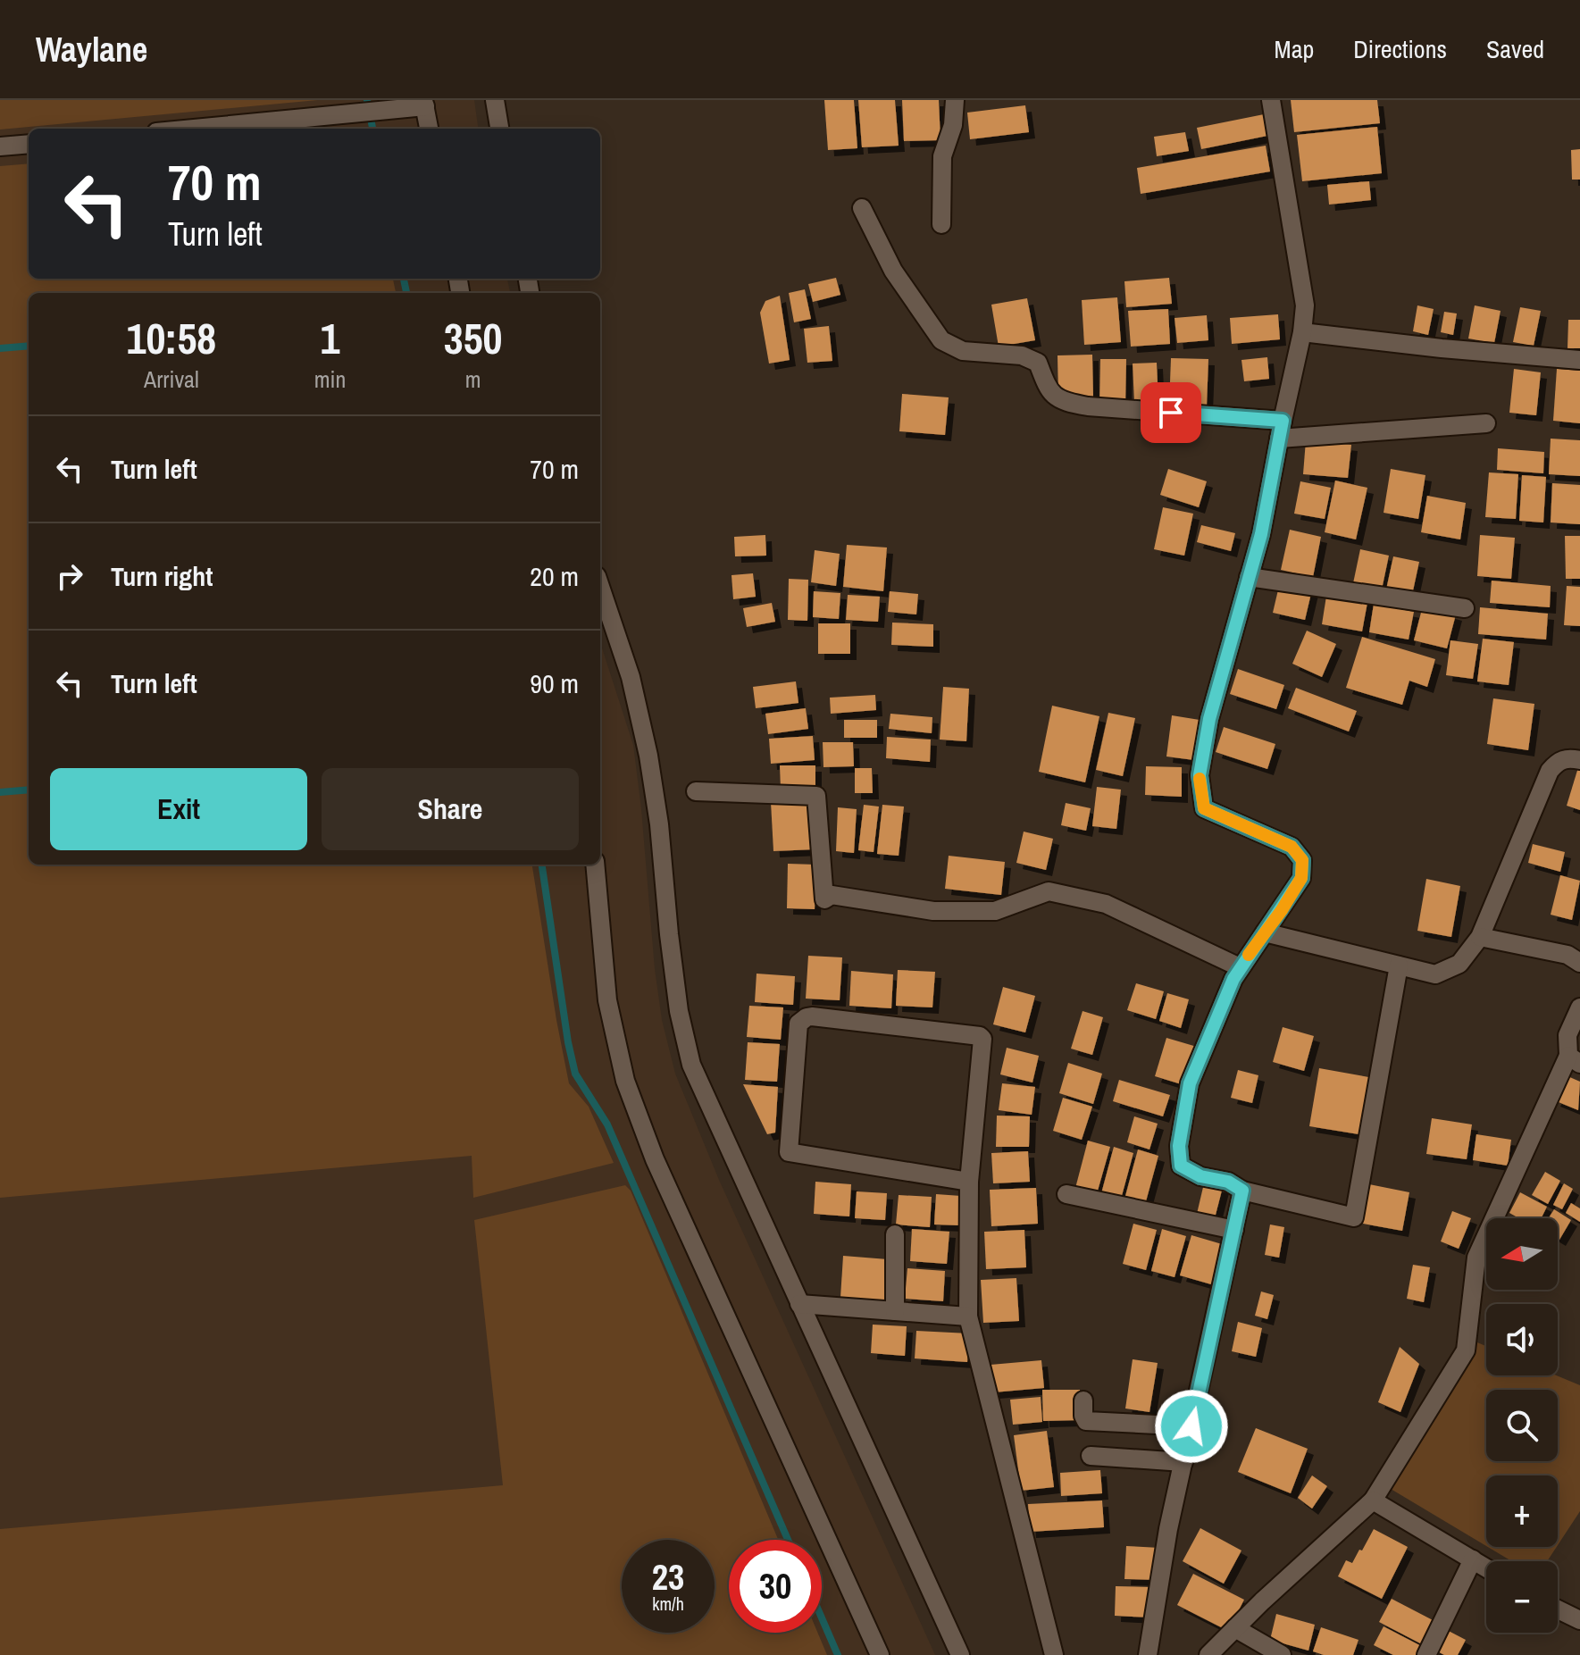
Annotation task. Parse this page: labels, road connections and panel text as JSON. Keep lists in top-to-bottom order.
{
  "north": "left",
  "page": {
    "header": "Waylane",
    "nav": ["Map", "Directions", "Saved"],
    "turn": ["70 m", "Turn left"],
    "eta": [
      "10:58",
      "Arrival",
      "1",
      "min",
      "350",
      "m"
    ],
    "list": [
      {
        "name": "Turn left",
        "value": "70 m"
      },
      {
        "name": "Turn right",
        "value": "20 m"
      },
      {
        "name": "Turn left",
        "value": "90 m"
      }
    ],
    "buttons": ["Exit", "Share"],
    "map_buttons": ["+", "−"],
    "speed": "23 km/h",
    "limit": "30"
  }
}
